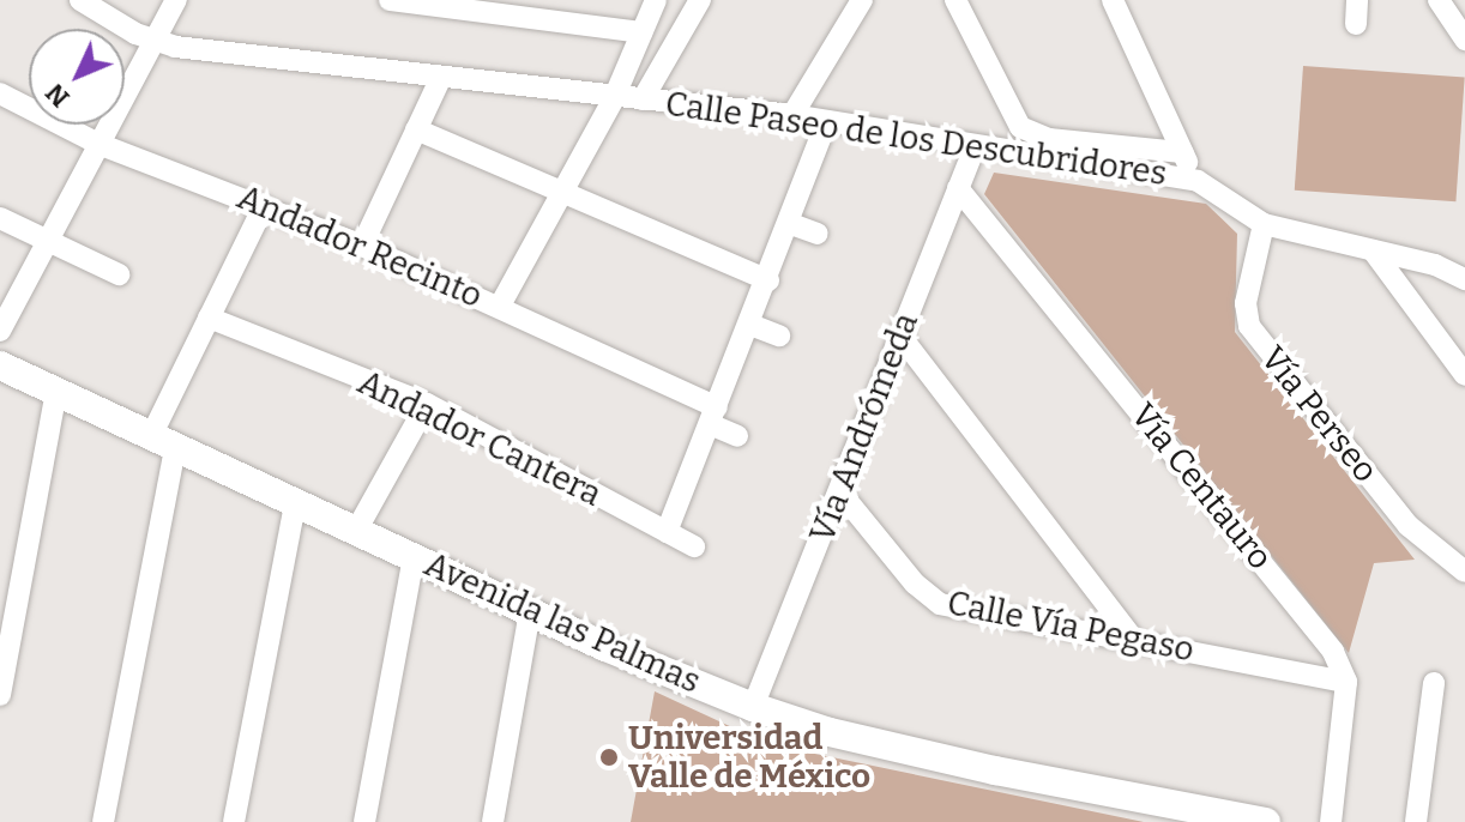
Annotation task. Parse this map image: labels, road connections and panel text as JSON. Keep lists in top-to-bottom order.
{
  "streets": {
    "street": [
      "Calle Paseo de los Descubridores",
      "Andador Recinto",
      "Vía Perseo",
      "Vía Andrómeda",
      "Andador Cantera",
      "Vía Centauro",
      "Avenida las Palmas",
      "Calle Vía Pegaso"
    ]
  },
  "crossings": [
    ["Calle Paseo de los Descubridores", "Vía Perseo"],
    ["Calle Paseo de los Descubridores", "Vía Andrómeda"],
    ["Vía Andrómeda", "Vía Centauro"],
    ["Vía Andrómeda", "Avenida las Palmas"],
    ["Vía Andrómeda", "Calle Vía Pegaso"],
    ["Vía Centauro", "Calle Vía Pegaso"]
  ],
  "places": ["Universidad Valle de México"],
  "north": "bottom left"
}
